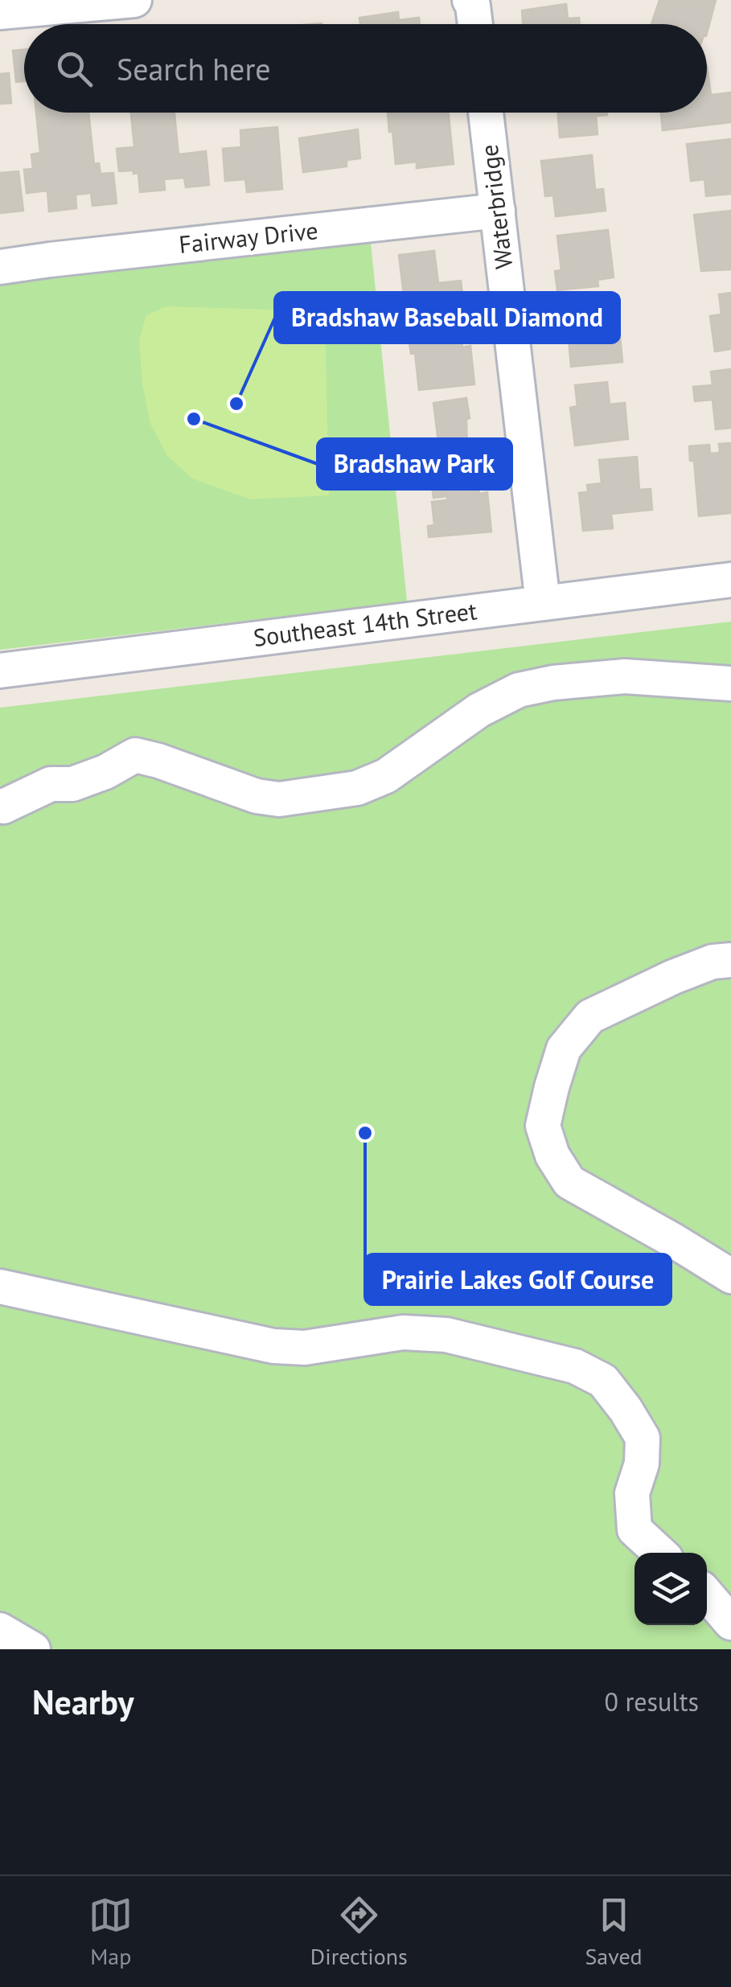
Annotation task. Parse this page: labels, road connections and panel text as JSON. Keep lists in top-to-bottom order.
{
  "streets": {
    "street": ["Waterbridge", "Fairway Drive", "Southeast 14th Street"]
  },
  "crossings": [
    ["Waterbridge", "Fairway Drive"],
    ["Waterbridge", "Southeast 14th Street"]
  ],
  "places": ["Bradshaw Baseball Diamond", "Bradshaw Park", "Prairie Lakes Golf Course"],
  "page": {
    "search": "Search here",
    "heading": ["Nearby", "0 results"],
    "nav": ["Map", "Directions", "Saved"]
  }
}
